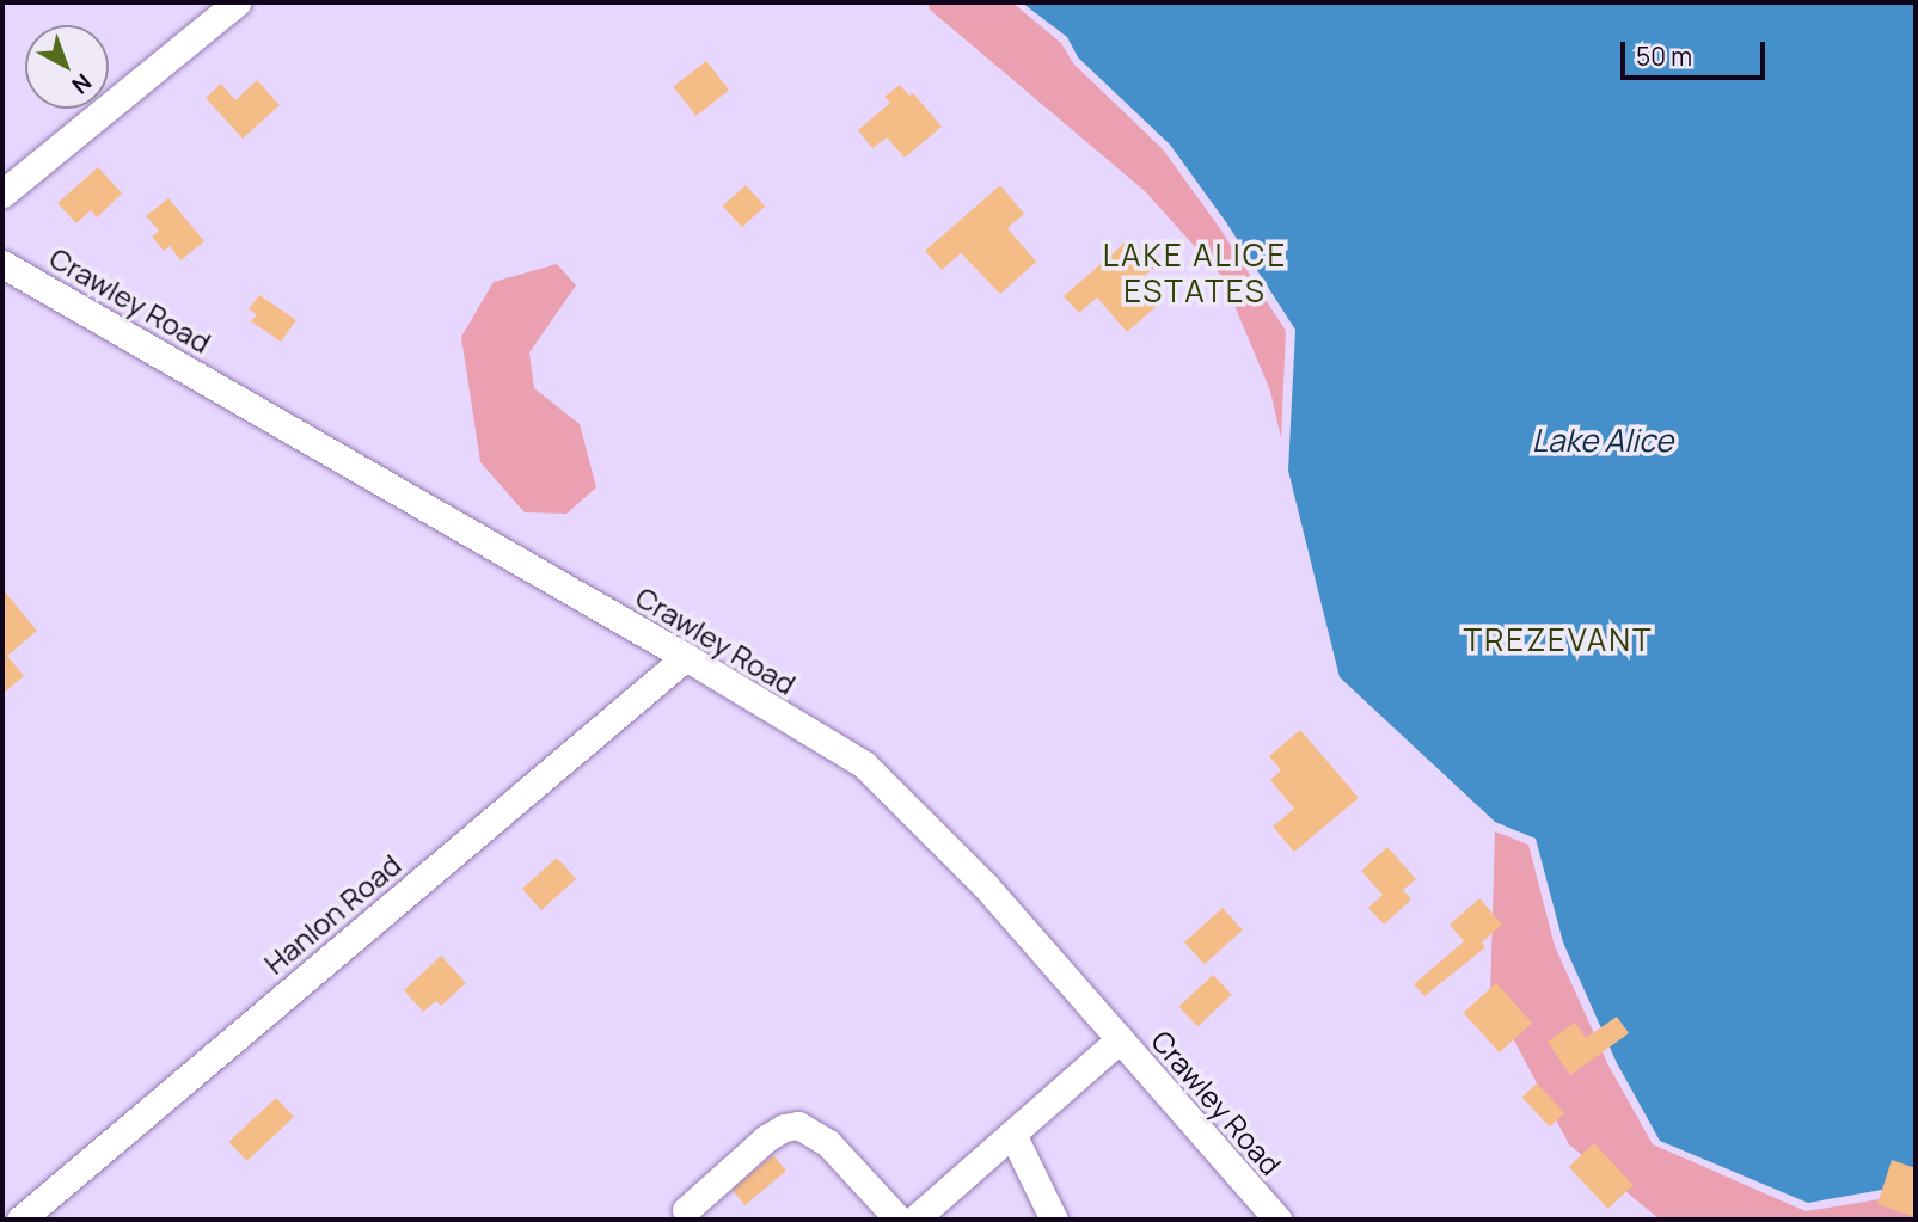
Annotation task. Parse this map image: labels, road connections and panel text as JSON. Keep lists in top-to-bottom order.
{
  "streets": {
    "street": ["Crawley Road", "Hanlon Road"]
  },
  "crossings": [
    ["Crawley Road", "Hanlon Road"]
  ],
  "districts": ["LAKE ALICE ESTATES", "TREZEVANT"],
  "water": ["Lake Alice"],
  "scale_bar": "50 m",
  "north": "bottom right"
}
